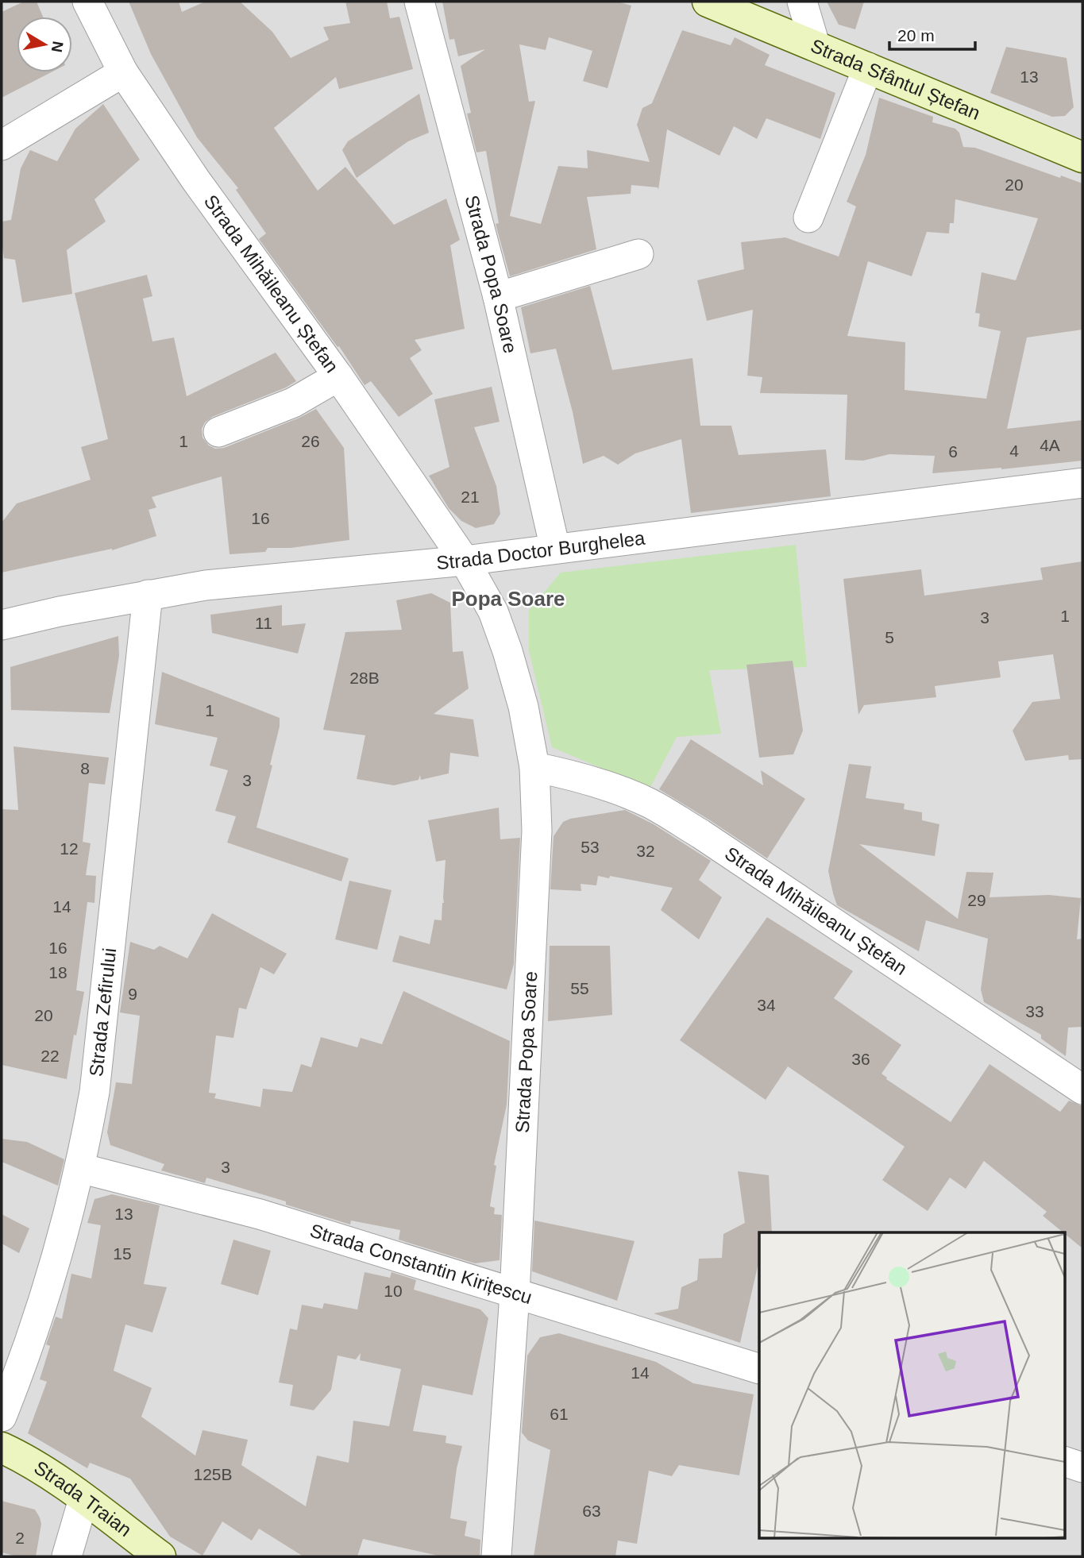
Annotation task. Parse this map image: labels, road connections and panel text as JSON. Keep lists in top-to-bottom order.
{
  "streets": {
    "street": [
      "Strada Sfântul Ștefan",
      "Strada Popa Soare",
      "Strada Mihăileanu Ștefan",
      "Strada Doctor Burghelea",
      "Strada Zefirului",
      "Strada Constantin Kirițescu",
      "Strada Traian"
    ]
  },
  "crossings": [
    ["Strada Popa Soare", "Strada Mihăileanu Ștefan"],
    ["Strada Popa Soare", "Strada Doctor Burghelea"],
    ["Strada Popa Soare", "Strada Constantin Kirițescu"],
    ["Strada Mihăileanu Ștefan", "Strada Doctor Burghelea"],
    ["Strada Doctor Burghelea", "Strada Zefirului"],
    ["Strada Zefirului", "Strada Constantin Kirițescu"]
  ],
  "districts": ["Popa Soare"],
  "house_numbers": [
    "13",
    "20",
    "1",
    "26",
    "4A",
    "4",
    "6",
    "21",
    "16",
    "1",
    "3",
    "11",
    "5",
    "28B",
    "1",
    "8",
    "3",
    "53",
    "12",
    "32",
    "29",
    "14",
    "16",
    "18",
    "55",
    "9",
    "34",
    "33",
    "20",
    "22",
    "36",
    "3",
    "13",
    "15",
    "10",
    "14",
    "61",
    "125B",
    "63",
    "2"
  ],
  "scale_bar": "20 m",
  "north": "right"
}
